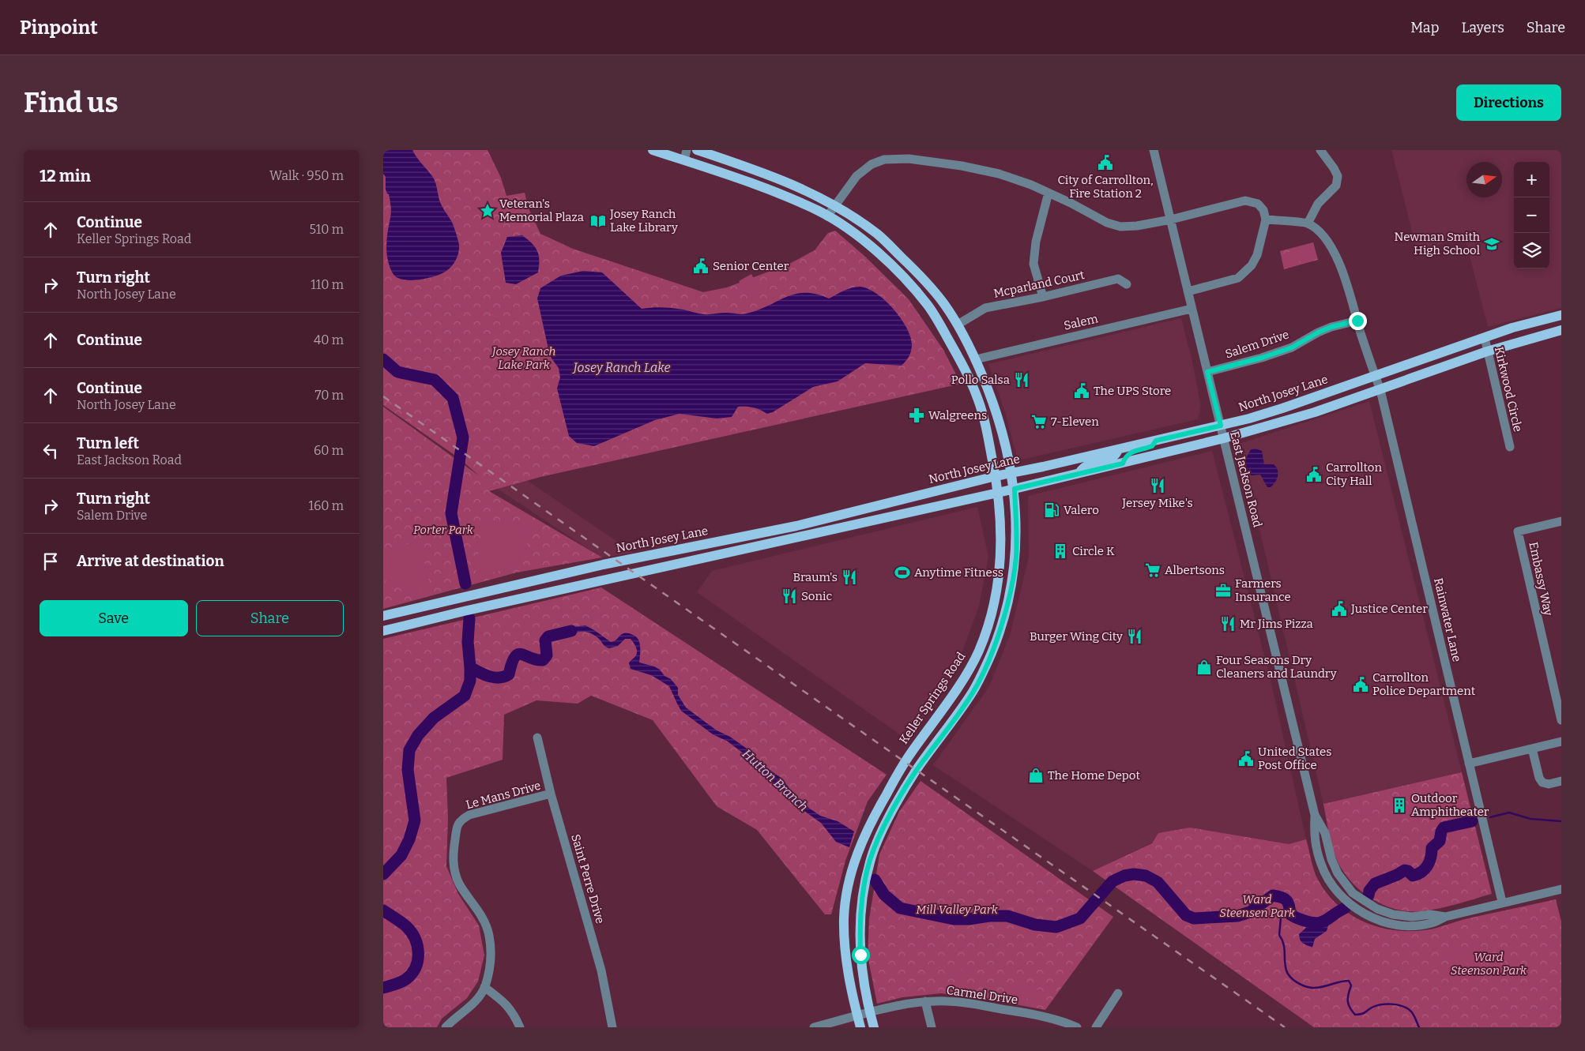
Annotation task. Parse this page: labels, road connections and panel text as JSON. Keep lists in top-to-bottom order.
{
  "streets": {
    "main road": ["North Josey Lane", "Keller Springs Road"],
    "street": [
      "Mcparland Court",
      "Salem",
      "Salem Drive",
      "Kirkwood Circle",
      "East Jackson Road",
      "Embassy Way",
      "Rainwater Lane",
      "Le Mans Drive",
      "Saint Perre Drive",
      "Carmel Drive"
    ]
  },
  "crossings": [
    ["Salem", "East Jackson Road"],
    ["Salem Drive", "East Jackson Road"],
    ["Salem Drive", "Rainwater Lane"],
    ["Kirkwood Circle", "North Josey Lane"],
    ["North Josey Lane", "East Jackson Road"],
    ["North Josey Lane", "Rainwater Lane"],
    ["North Josey Lane", "Keller Springs Road"],
    ["East Jackson Road", "Rainwater Lane"],
    ["Keller Springs Road", "Carmel Drive"],
    ["Le Mans Drive", "Saint Perre Drive"]
  ],
  "water": ["Josey Ranch Lake", "Hutton Branch"],
  "parks": [
    "Josey Ranch Lake Park",
    "Porter Park",
    "Ward Steensen Park",
    "Mill Valley Park",
    "Ward Steenson Park"
  ],
  "places": {
    "public building": [
      "City of Carrollton, Fire Station 2",
      "Senior Center",
      "The UPS Store",
      "Carrollton City Hall",
      "Justice Center",
      "Carrollton Police Department",
      "United States Post Office"
    ],
    "place": ["Veteran's Memorial Plaza"],
    "library": ["Josey Ranch Lake Library"],
    "school or university": ["Newman Smith High School"],
    "restaurant": [
      "Pollo Salsa",
      "Jersey Mike's",
      "Braum's",
      "Sonic",
      "Mr Jims Pizza",
      "Burger Wing City"
    ],
    "pharmacy": ["Walgreens"],
    "supermarket": ["7-Eleven", "Albertsons"],
    "fuel station": ["Valero"],
    "building": ["Circle K", "Outdoor Amphitheater"],
    "sports": ["Anytime Fitness"],
    "office": ["Farmers Insurance"],
    "shop": ["Four Seasons Dry Cleaners and Laundry", "The Home Depot"]
  },
  "north": "right",
  "page": {
    "header": "Pinpoint",
    "nav": ["Map", "Layers", "Share"],
    "buttons": [
      "Directions",
      ["Save", "Share"]
    ],
    "title": "Find us",
    "heading": ["12 min", "Walk · 950 m"],
    "map_buttons": ["+", "−"],
    "list": [
      ["Continue", "Keller Springs Road", "510 m"],
      ["Turn right", "North Josey Lane", "110 m"],
      ["Continue", "40 m"],
      ["Continue", "North Josey Lane", "70 m"],
      ["Turn left", "East Jackson Road", "60 m"],
      ["Turn right", "Salem Drive", "160 m"],
      "Arrive at destination"
    ]
  }
}
